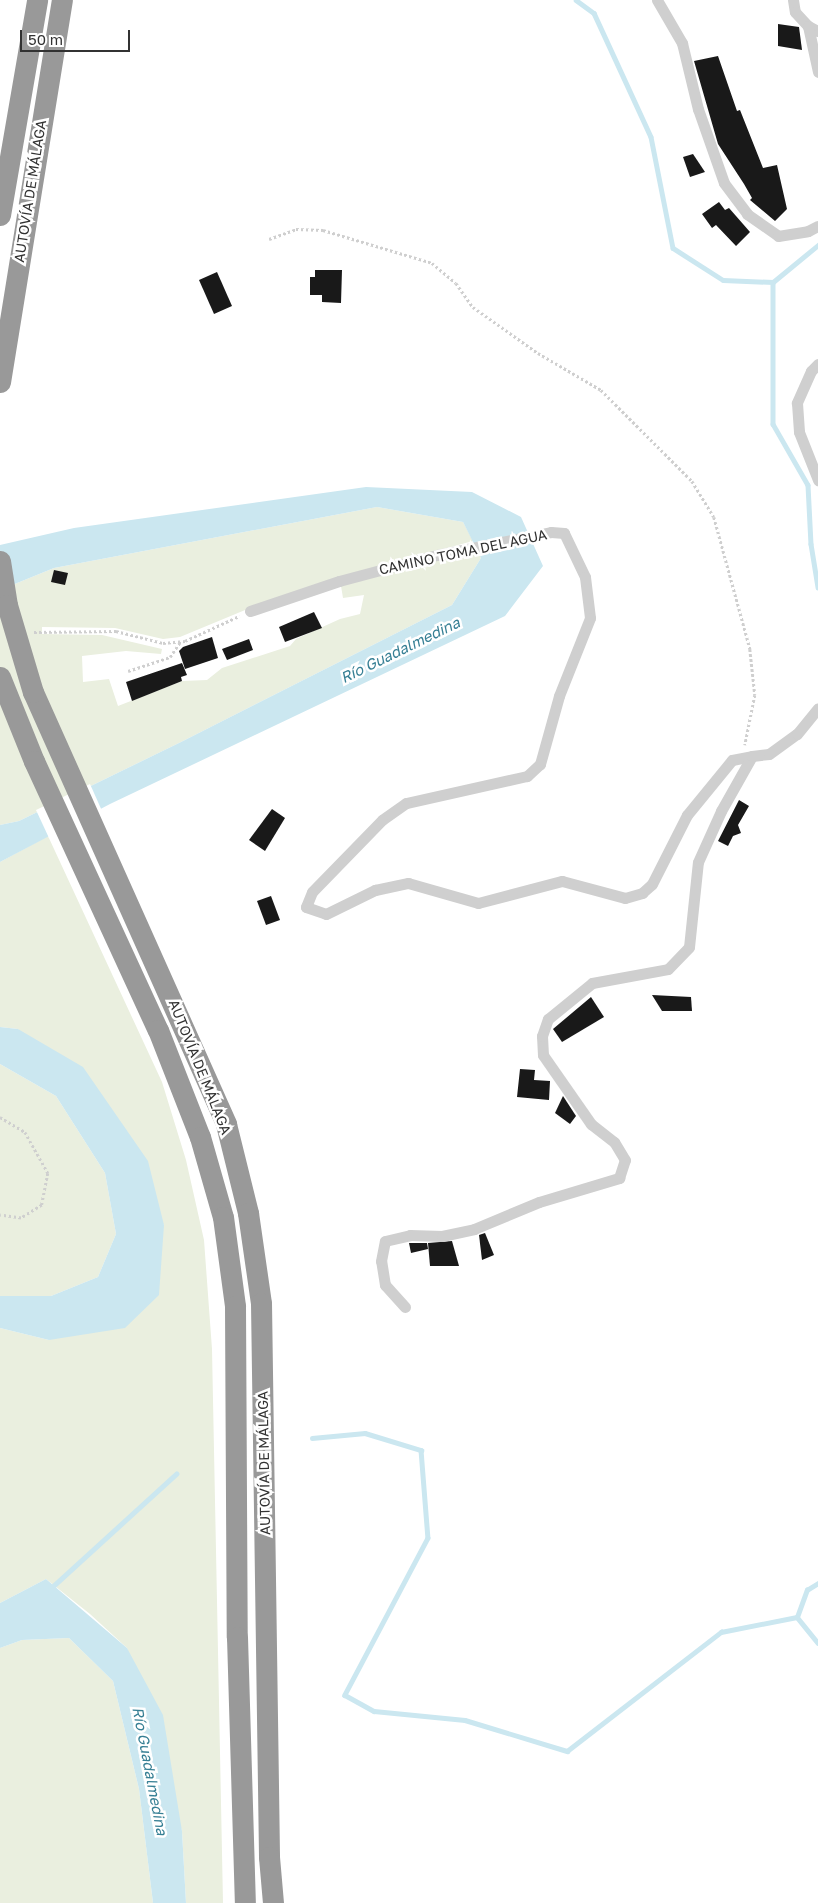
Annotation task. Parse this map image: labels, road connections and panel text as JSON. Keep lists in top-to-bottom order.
{
  "streets": {
    "highway": ["AUTOVÍA DE MÁLAGA"],
    "street": ["CAMINO TOMA DEL AGUA"]
  },
  "water": ["Río Guadalmedina"],
  "scale_bar": "50 m"
}
